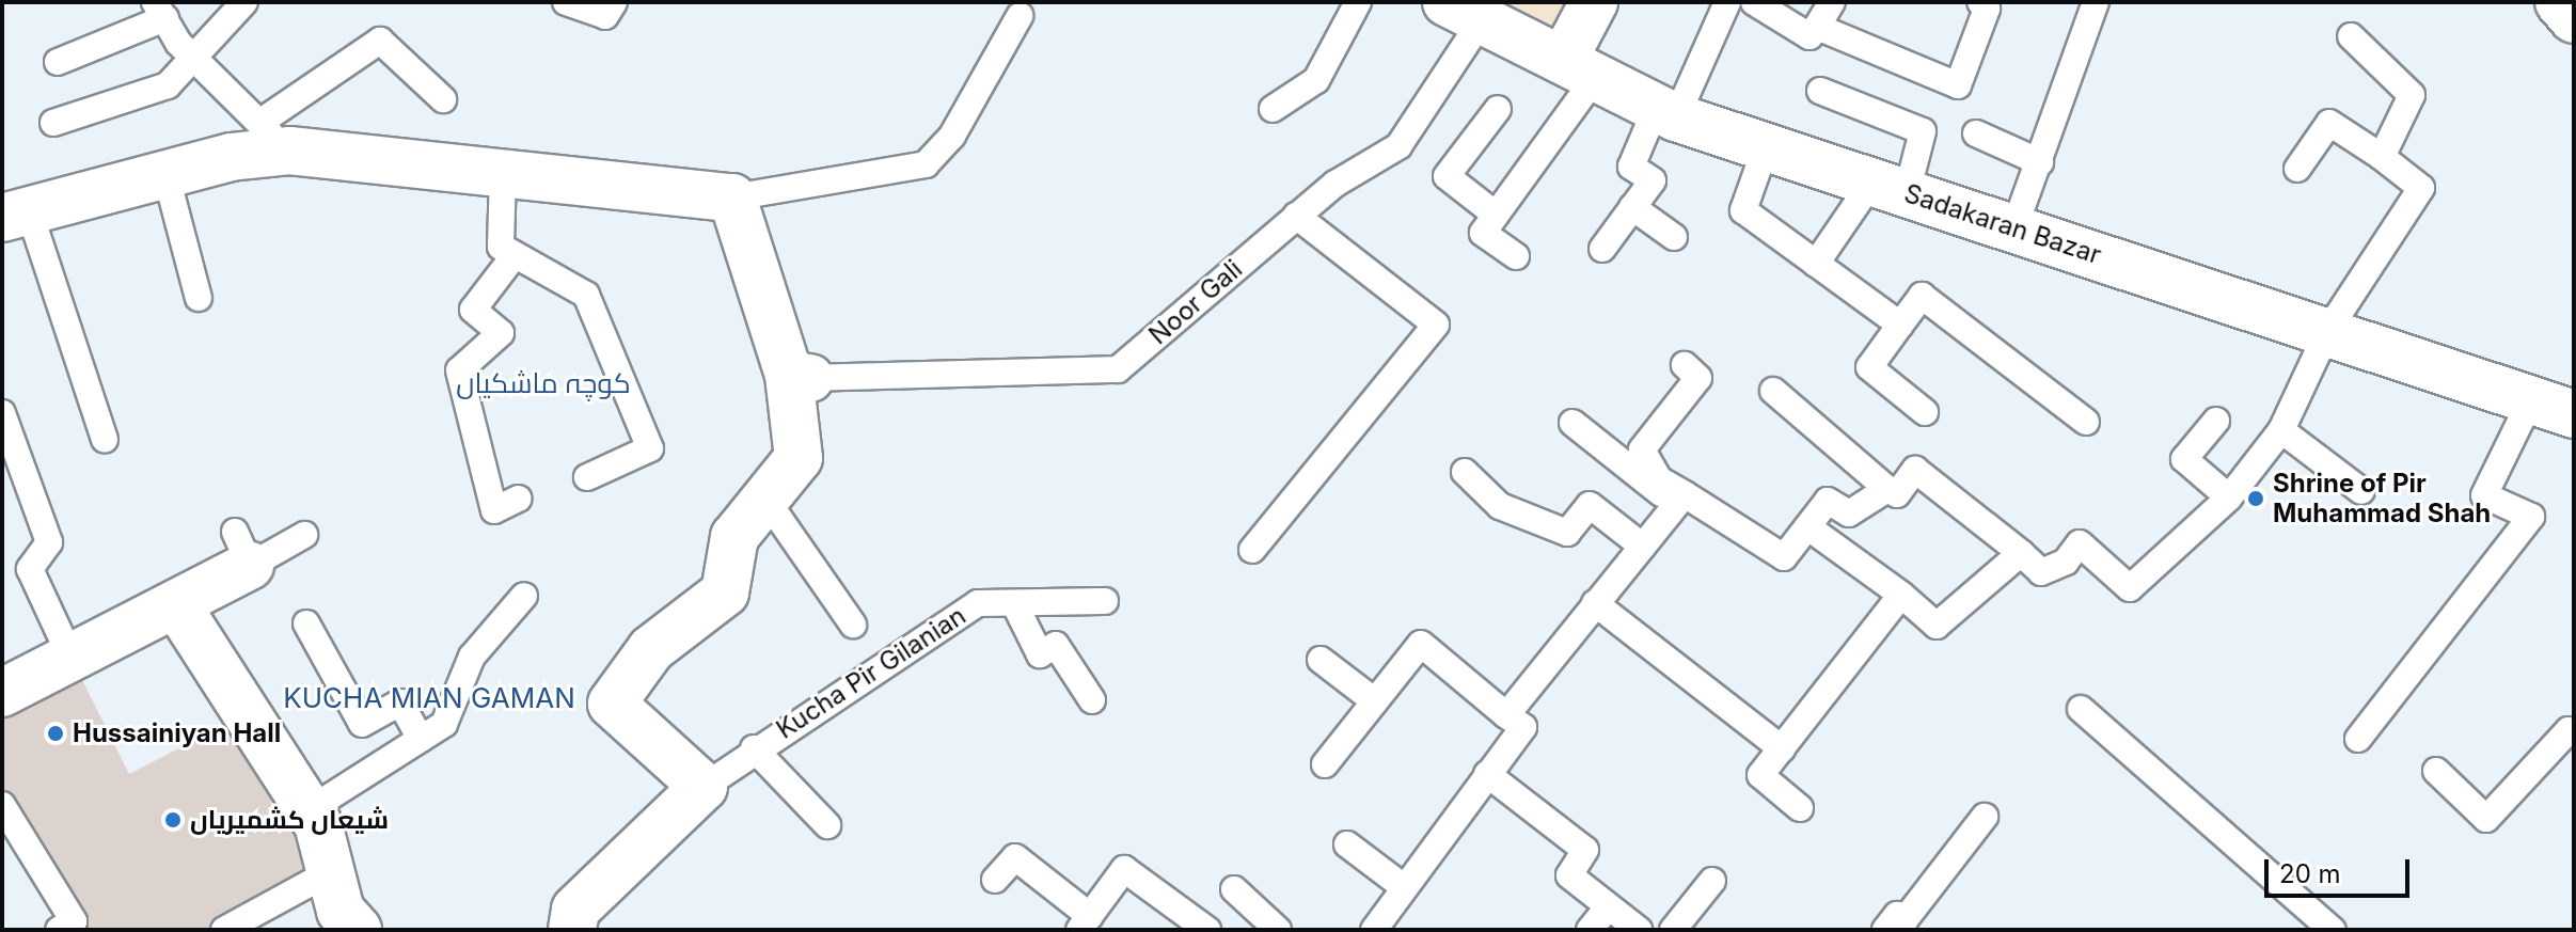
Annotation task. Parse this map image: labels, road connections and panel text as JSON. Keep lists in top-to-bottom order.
{
  "streets": {
    "street": ["Sadakaran Bazar"],
    "lane": ["Noor Gali", "Kucha Pir Gilanian"]
  },
  "crossings": [
    ["Sadakaran Bazar", "Noor Gali"]
  ],
  "districts": ["کوچہ ماشکیاں", "KUCHA MIAN GAMAN"],
  "places": ["Shrine of Pir Muhammad Shah", "Hussainiyan Hall", "شیعاں کشمیریاں"],
  "scale_bar": "20 m"
}
